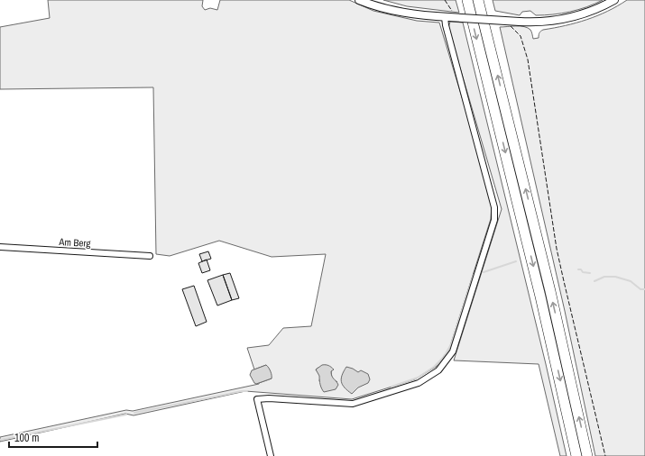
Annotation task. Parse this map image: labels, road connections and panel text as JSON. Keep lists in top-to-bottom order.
{
  "streets": {
    "street": ["Am Berg"]
  },
  "scale_bar": "100 m"
}
